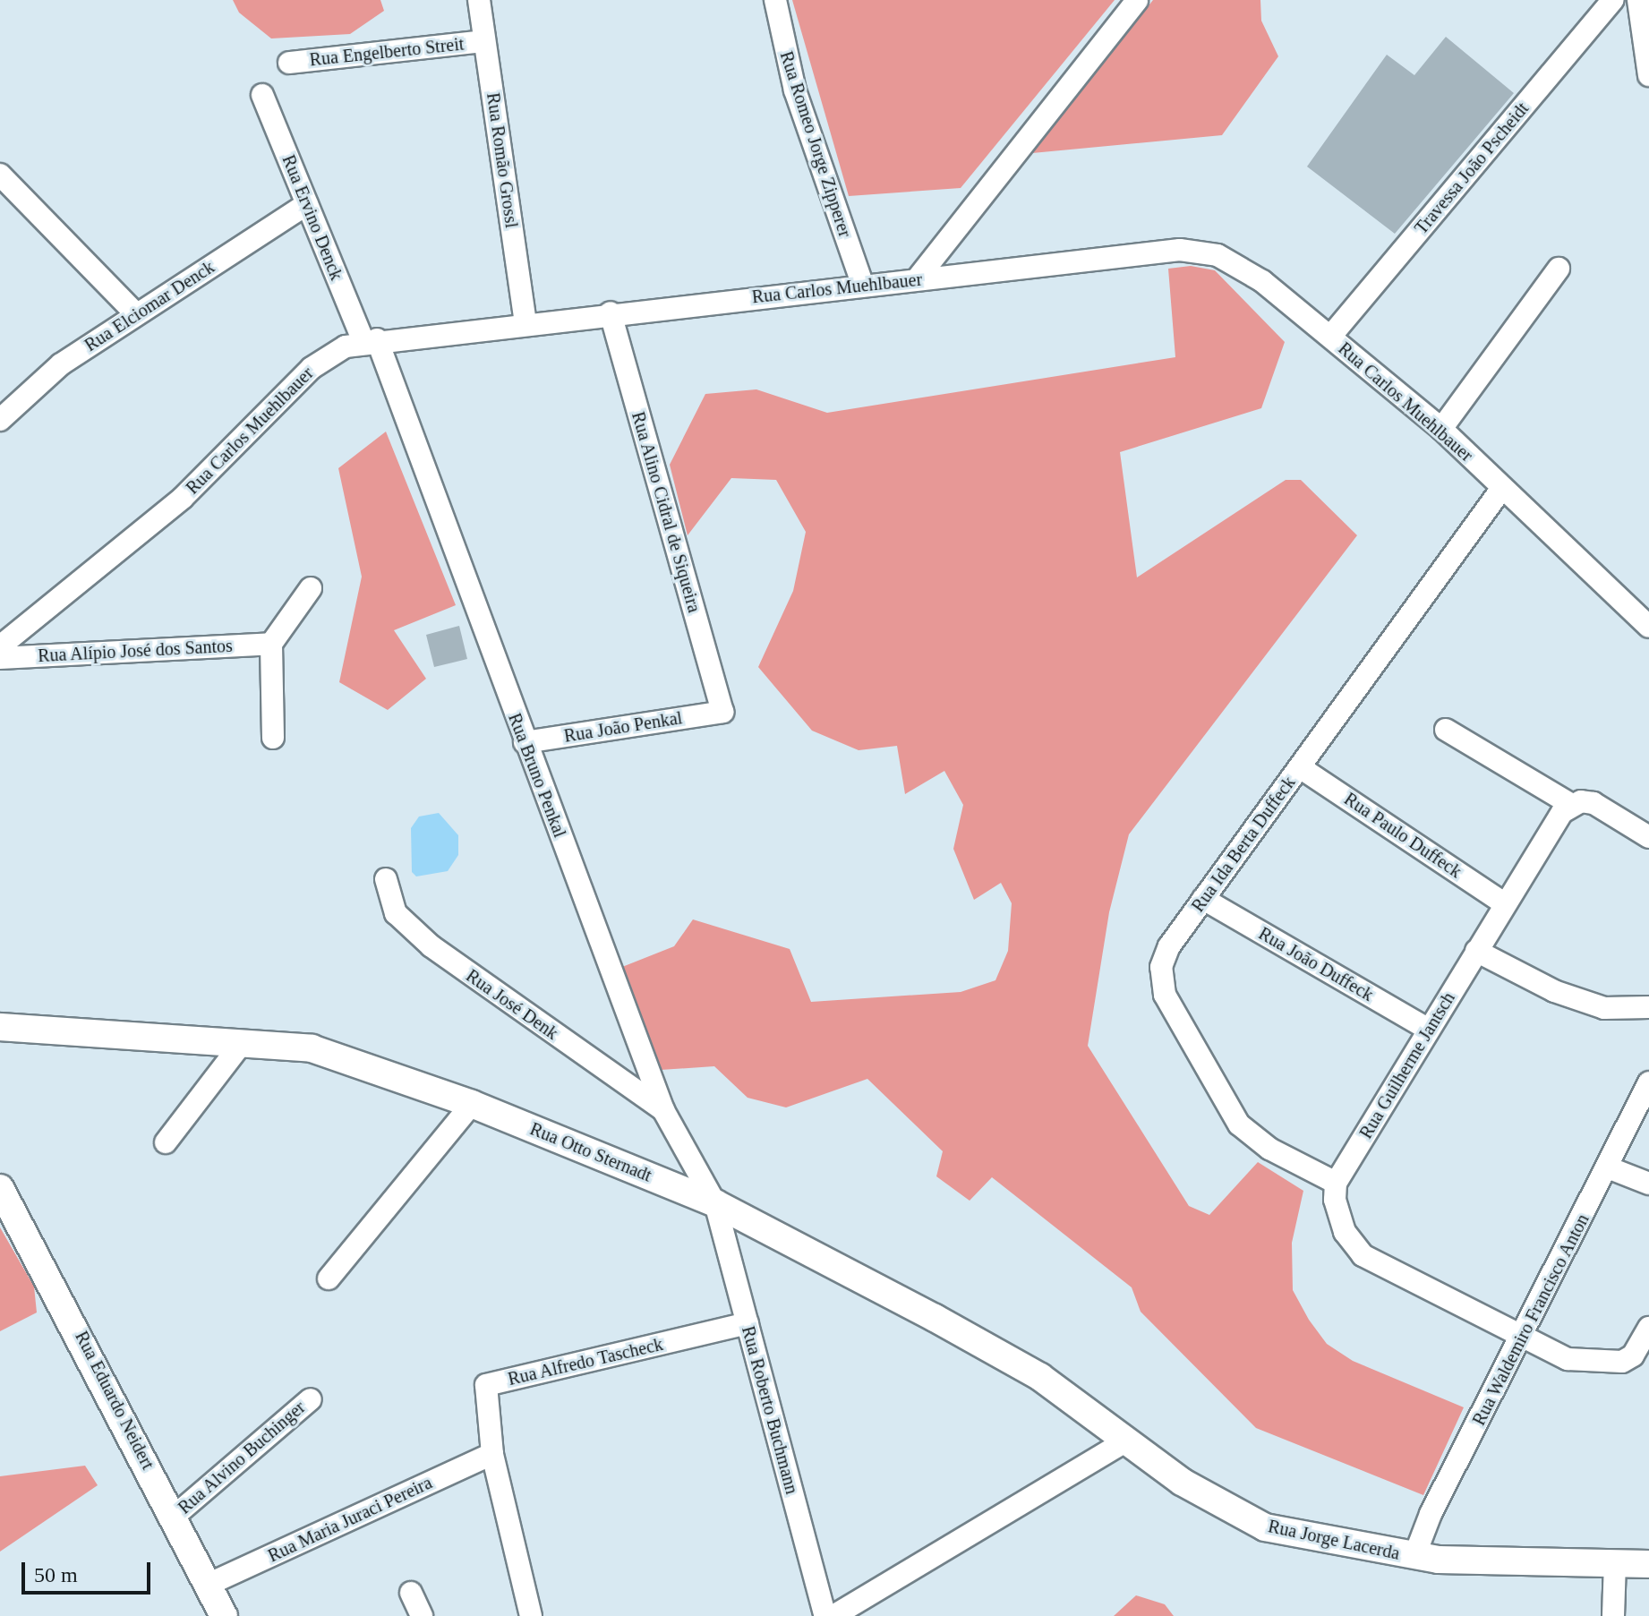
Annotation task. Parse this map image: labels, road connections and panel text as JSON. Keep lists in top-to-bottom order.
{
  "streets": {
    "main road": ["Rua Otto Sternadt", "Rua Eduardo Neidert", "Rua Jorge Lacerda"],
    "street": [
      "Rua Engelberto Streit",
      "Rua Romeo Jorge Zipperer",
      "Rua Romão Grossl",
      "Travessa João Pscheidt",
      "Rua Ervino Denck",
      "Rua Carlos Muehlbauer",
      "Rua Elciomar Denck",
      "Rua Alino Cidral de Siqueira",
      "Rua Alípio José dos Santos",
      "Rua João Penkal",
      "Rua Bruno Penkal",
      "Rua Paulo Duffeck",
      "Rua Ida Berta Duffeck",
      "Rua João Duffeck",
      "Rua José Denk",
      "Rua Guilherme Jantsch",
      "Rua Waldemiro Francisco Anton",
      "Rua Alfredo Tascheck",
      "Rua Roberto Buchmann",
      "Rua Alvino Buchinger",
      "Rua Maria Juraci Pereira"
    ]
  },
  "crossings": [
    ["Rua Engelberto Streit", "Rua Romão Grossl"],
    ["Rua Romeo Jorge Zipperer", "Rua Carlos Muehlbauer"],
    ["Rua Romão Grossl", "Rua Carlos Muehlbauer"],
    ["Travessa João Pscheidt", "Rua Carlos Muehlbauer"],
    ["Rua Ervino Denck", "Rua Carlos Muehlbauer"],
    ["Rua Ervino Denck", "Rua Elciomar Denck"],
    ["Rua Ervino Denck", "Rua Bruno Penkal"],
    ["Rua Carlos Muehlbauer", "Rua Alino Cidral de Siqueira"],
    ["Rua Carlos Muehlbauer", "Rua Bruno Penkal"],
    ["Rua Carlos Muehlbauer", "Rua Ida Berta Duffeck"],
    ["Rua Alino Cidral de Siqueira", "Rua João Penkal"],
    ["Rua João Penkal", "Rua Bruno Penkal"],
    ["Rua Bruno Penkal", "Rua José Denk"],
    ["Rua Bruno Penkal", "Rua Otto Sternadt"],
    ["Rua Bruno Penkal", "Rua Roberto Buchmann"],
    ["Rua Paulo Duffeck", "Rua Ida Berta Duffeck"],
    ["Rua Paulo Duffeck", "Rua Guilherme Jantsch"],
    ["Rua Ida Berta Duffeck", "Rua João Duffeck"],
    ["Rua Ida Berta Duffeck", "Rua Guilherme Jantsch"],
    ["Rua João Duffeck", "Rua Guilherme Jantsch"],
    ["Rua Otto Sternadt", "Rua Roberto Buchmann"],
    ["Rua Otto Sternadt", "Rua Jorge Lacerda"],
    ["Rua Waldemiro Francisco Anton", "Rua Jorge Lacerda"],
    ["Rua Alfredo Tascheck", "Rua Roberto Buchmann"],
    ["Rua Alfredo Tascheck", "Rua Maria Juraci Pereira"],
    ["Rua Eduardo Neidert", "Rua Alvino Buchinger"],
    ["Rua Eduardo Neidert", "Rua Maria Juraci Pereira"]
  ],
  "scale_bar": "50 m"
}
